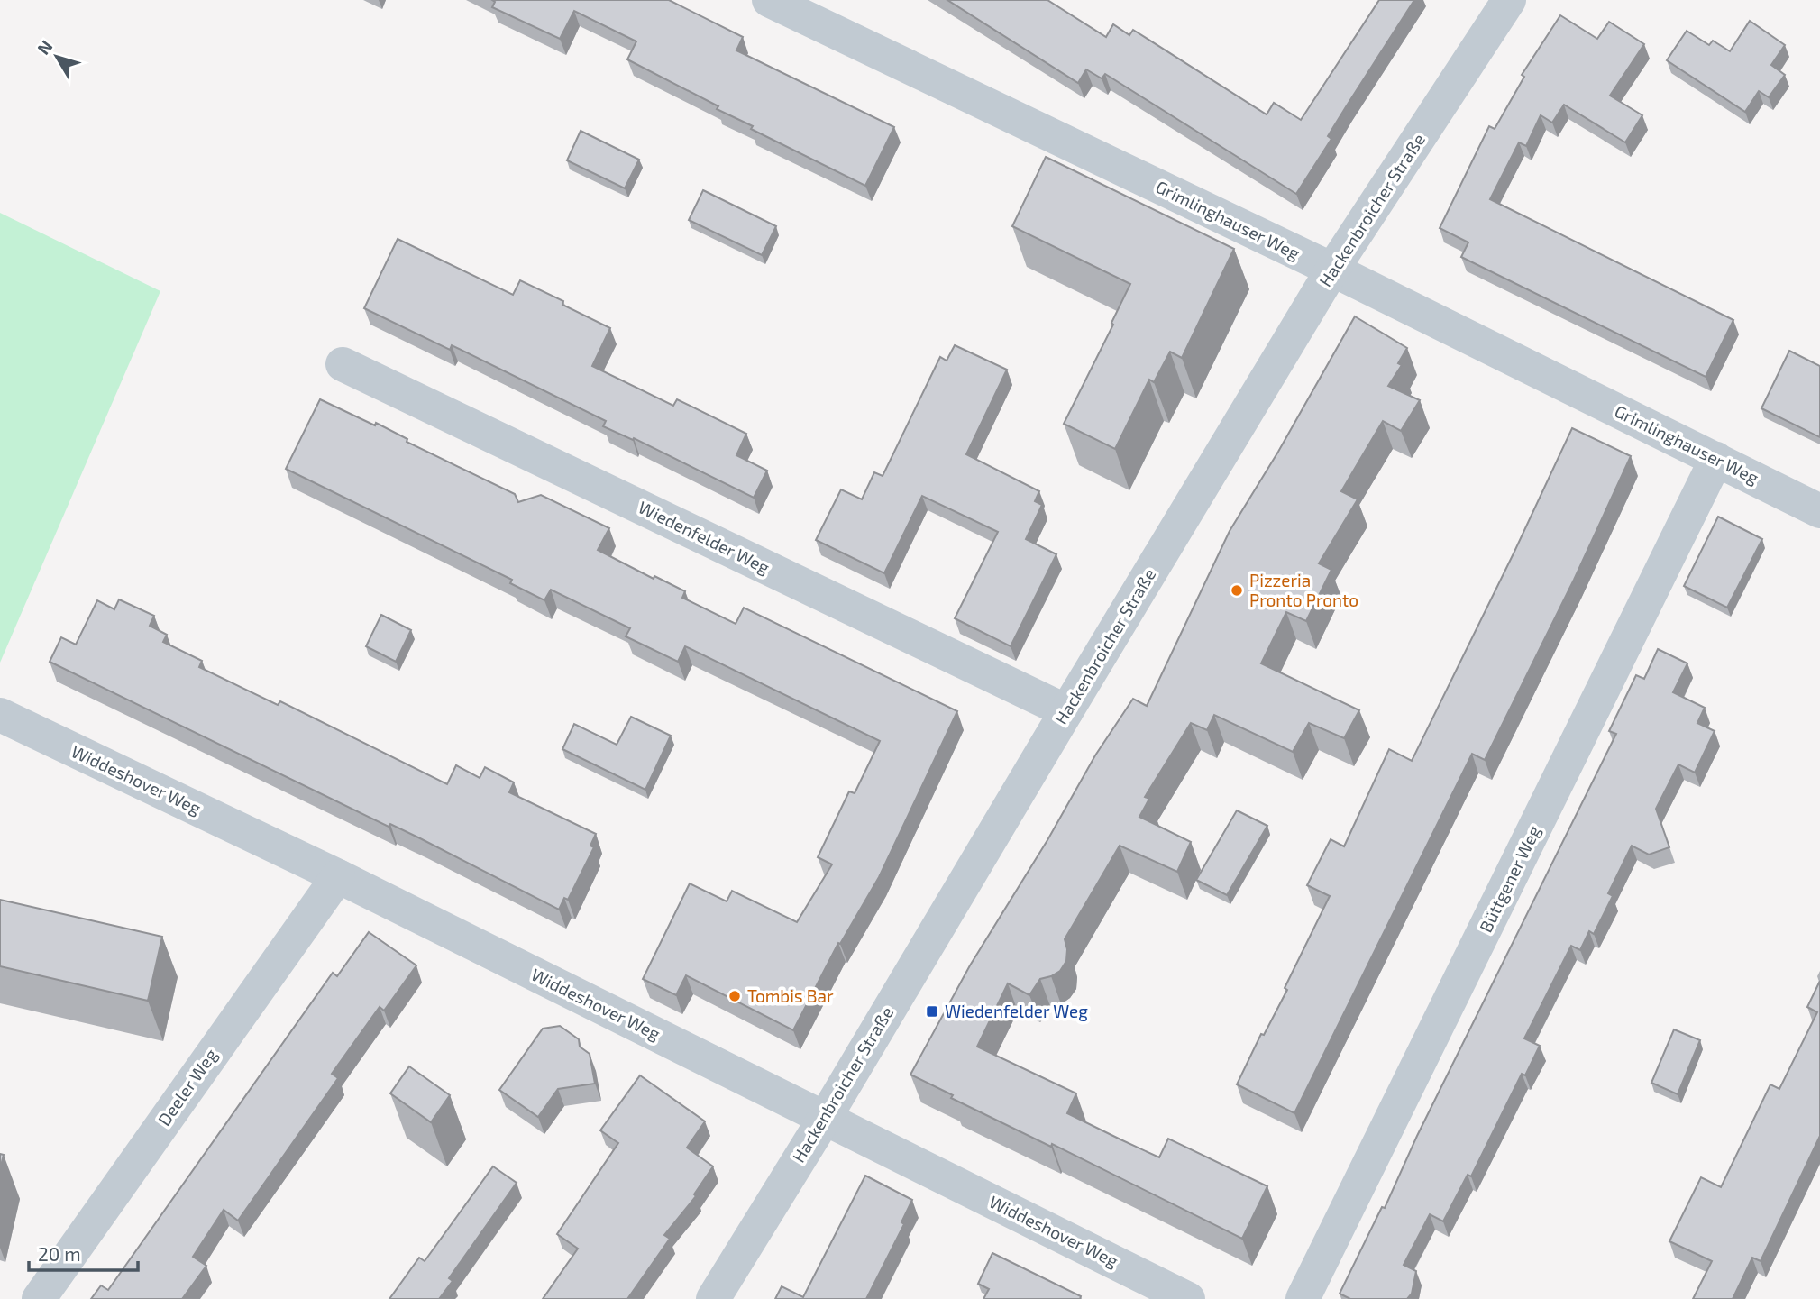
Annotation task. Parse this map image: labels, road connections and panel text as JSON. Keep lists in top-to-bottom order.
{
  "streets": {
    "street": [
      "Hackenbroicher Straße",
      "Grimlinghauser Weg",
      "Wiedenfelder Weg",
      "Widdeshover Weg",
      "Büttgener Weg",
      "Deeler Weg"
    ]
  },
  "crossings": [
    ["Hackenbroicher Straße", "Grimlinghauser Weg"],
    ["Hackenbroicher Straße", "Wiedenfelder Weg"],
    ["Hackenbroicher Straße", "Widdeshover Weg"],
    ["Grimlinghauser Weg", "Büttgener Weg"],
    ["Widdeshover Weg", "Deeler Weg"]
  ],
  "places": {
    "other": ["Pizzeria Pronto Pronto", "Tombis Bar"],
    "transit": ["Wiedenfelder Weg"]
  },
  "scale_bar": "20 m",
  "north": "top left"
}
